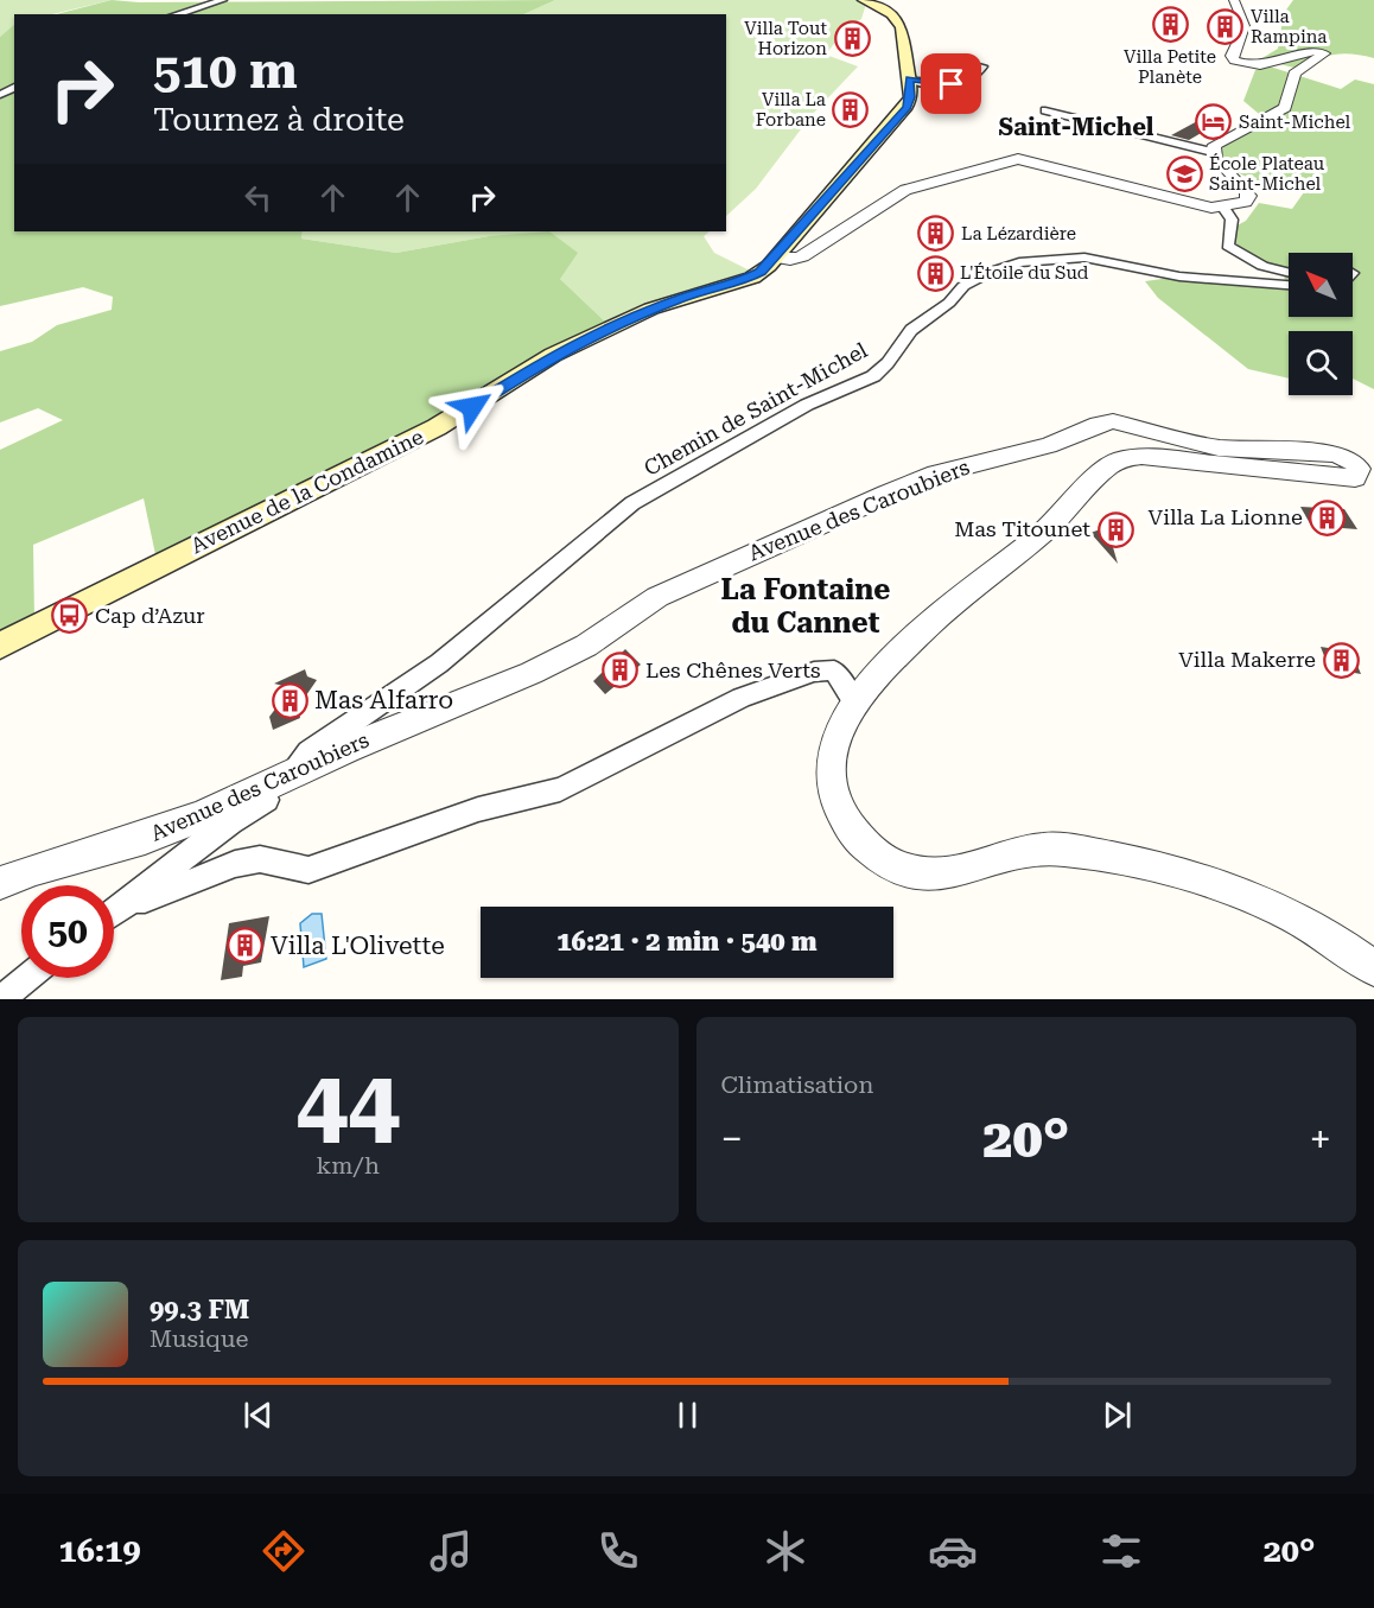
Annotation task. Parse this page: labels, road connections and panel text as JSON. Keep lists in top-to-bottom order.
{
  "streets": {
    "main road": ["Avenue de la Condamine"],
    "street": ["Chemin de Saint-Michel", "Avenue des Caroubiers"]
  },
  "crossings": [
    ["Chemin de Saint-Michel", "Avenue des Caroubiers"]
  ],
  "districts": ["Saint-Michel", "La Fontaine du Cannet"],
  "places": {
    "building": [
      "Villa Petite Planète",
      "Villa Rampina",
      "Villa Tout Horizon",
      "Villa La Forbane",
      "La Lézardière",
      "L'Étoile du Sud",
      "Villa La Lionne",
      "Mas Titounet",
      "Villa Makerre",
      "Les Chênes Verts",
      "Mas Alfarro",
      "Villa L'Olivette"
    ],
    "hotel": ["Saint-Michel"],
    "school or university": ["École Plateau Saint-Michel"],
    "bus stop": ["Cap d’Azur"]
  },
  "north": "top left",
  "page": {
    "turn": ["510 m", "Tournez à droite"],
    "limit": "50",
    "trip": "16:21 · 2 min · 540 m",
    "tile": [
      ["44", "km/h"],
      "Climatisation"
    ],
    "heat": ["−", "20°", "+"],
    "song": ["99.3 FM", "Musique"],
    "tabs": ["16:19", "20°"]
  }
}
